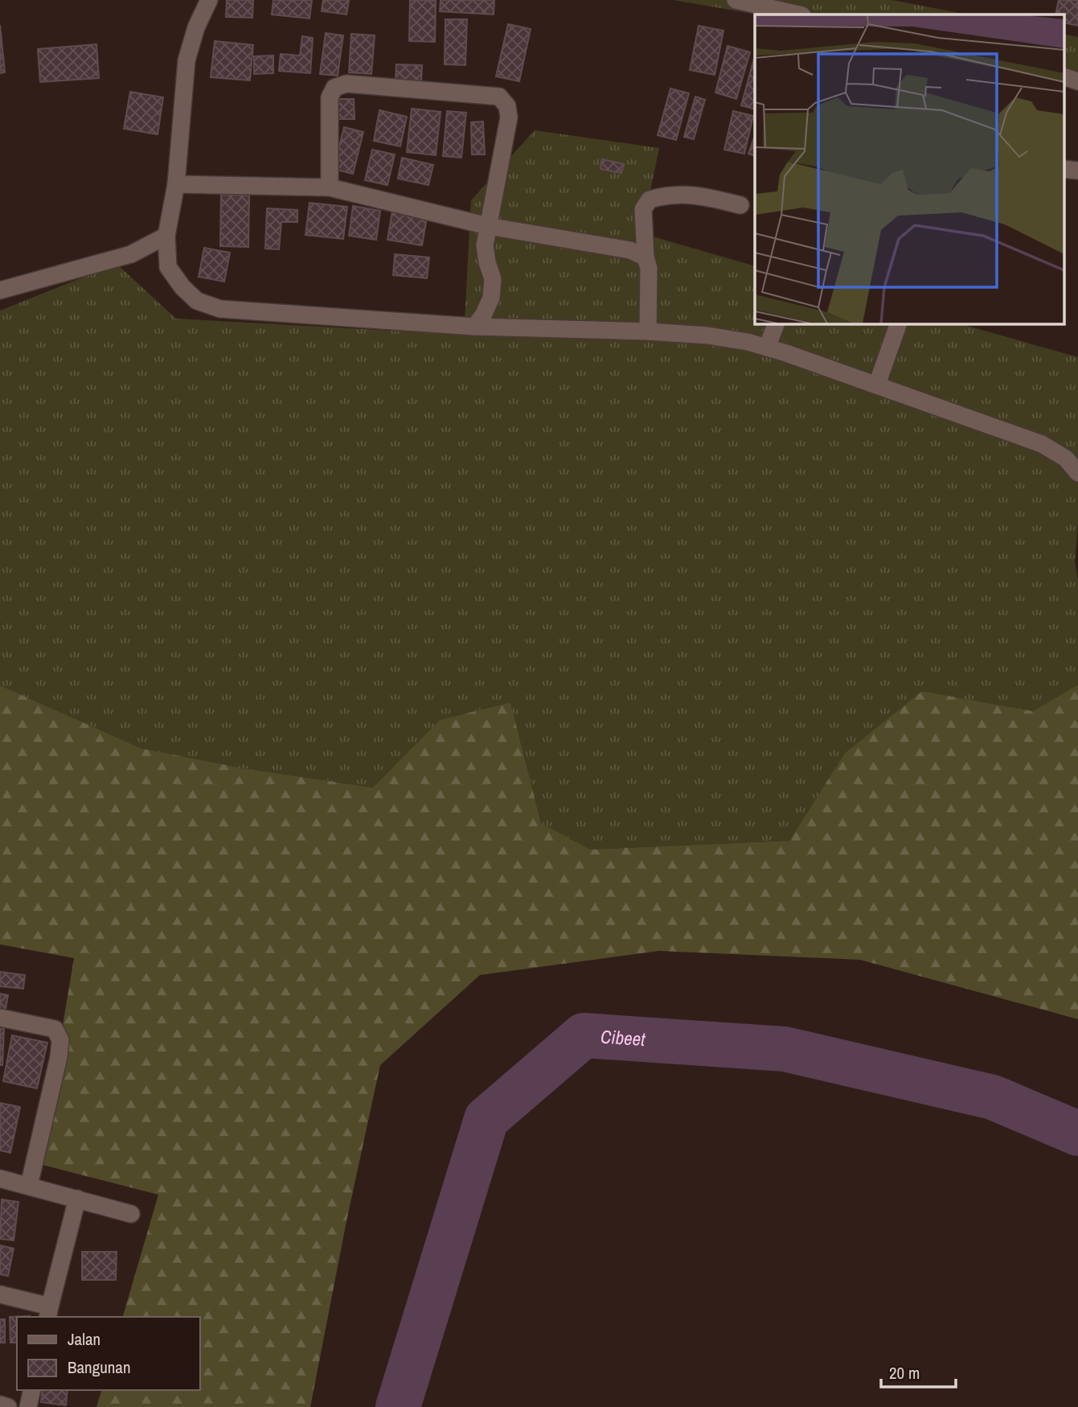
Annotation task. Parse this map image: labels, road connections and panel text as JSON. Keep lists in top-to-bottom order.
{
  "water": ["Cibeet"],
  "legend": ["Jalan", "Bangunan"],
  "scale_bar": "20 m"
}
